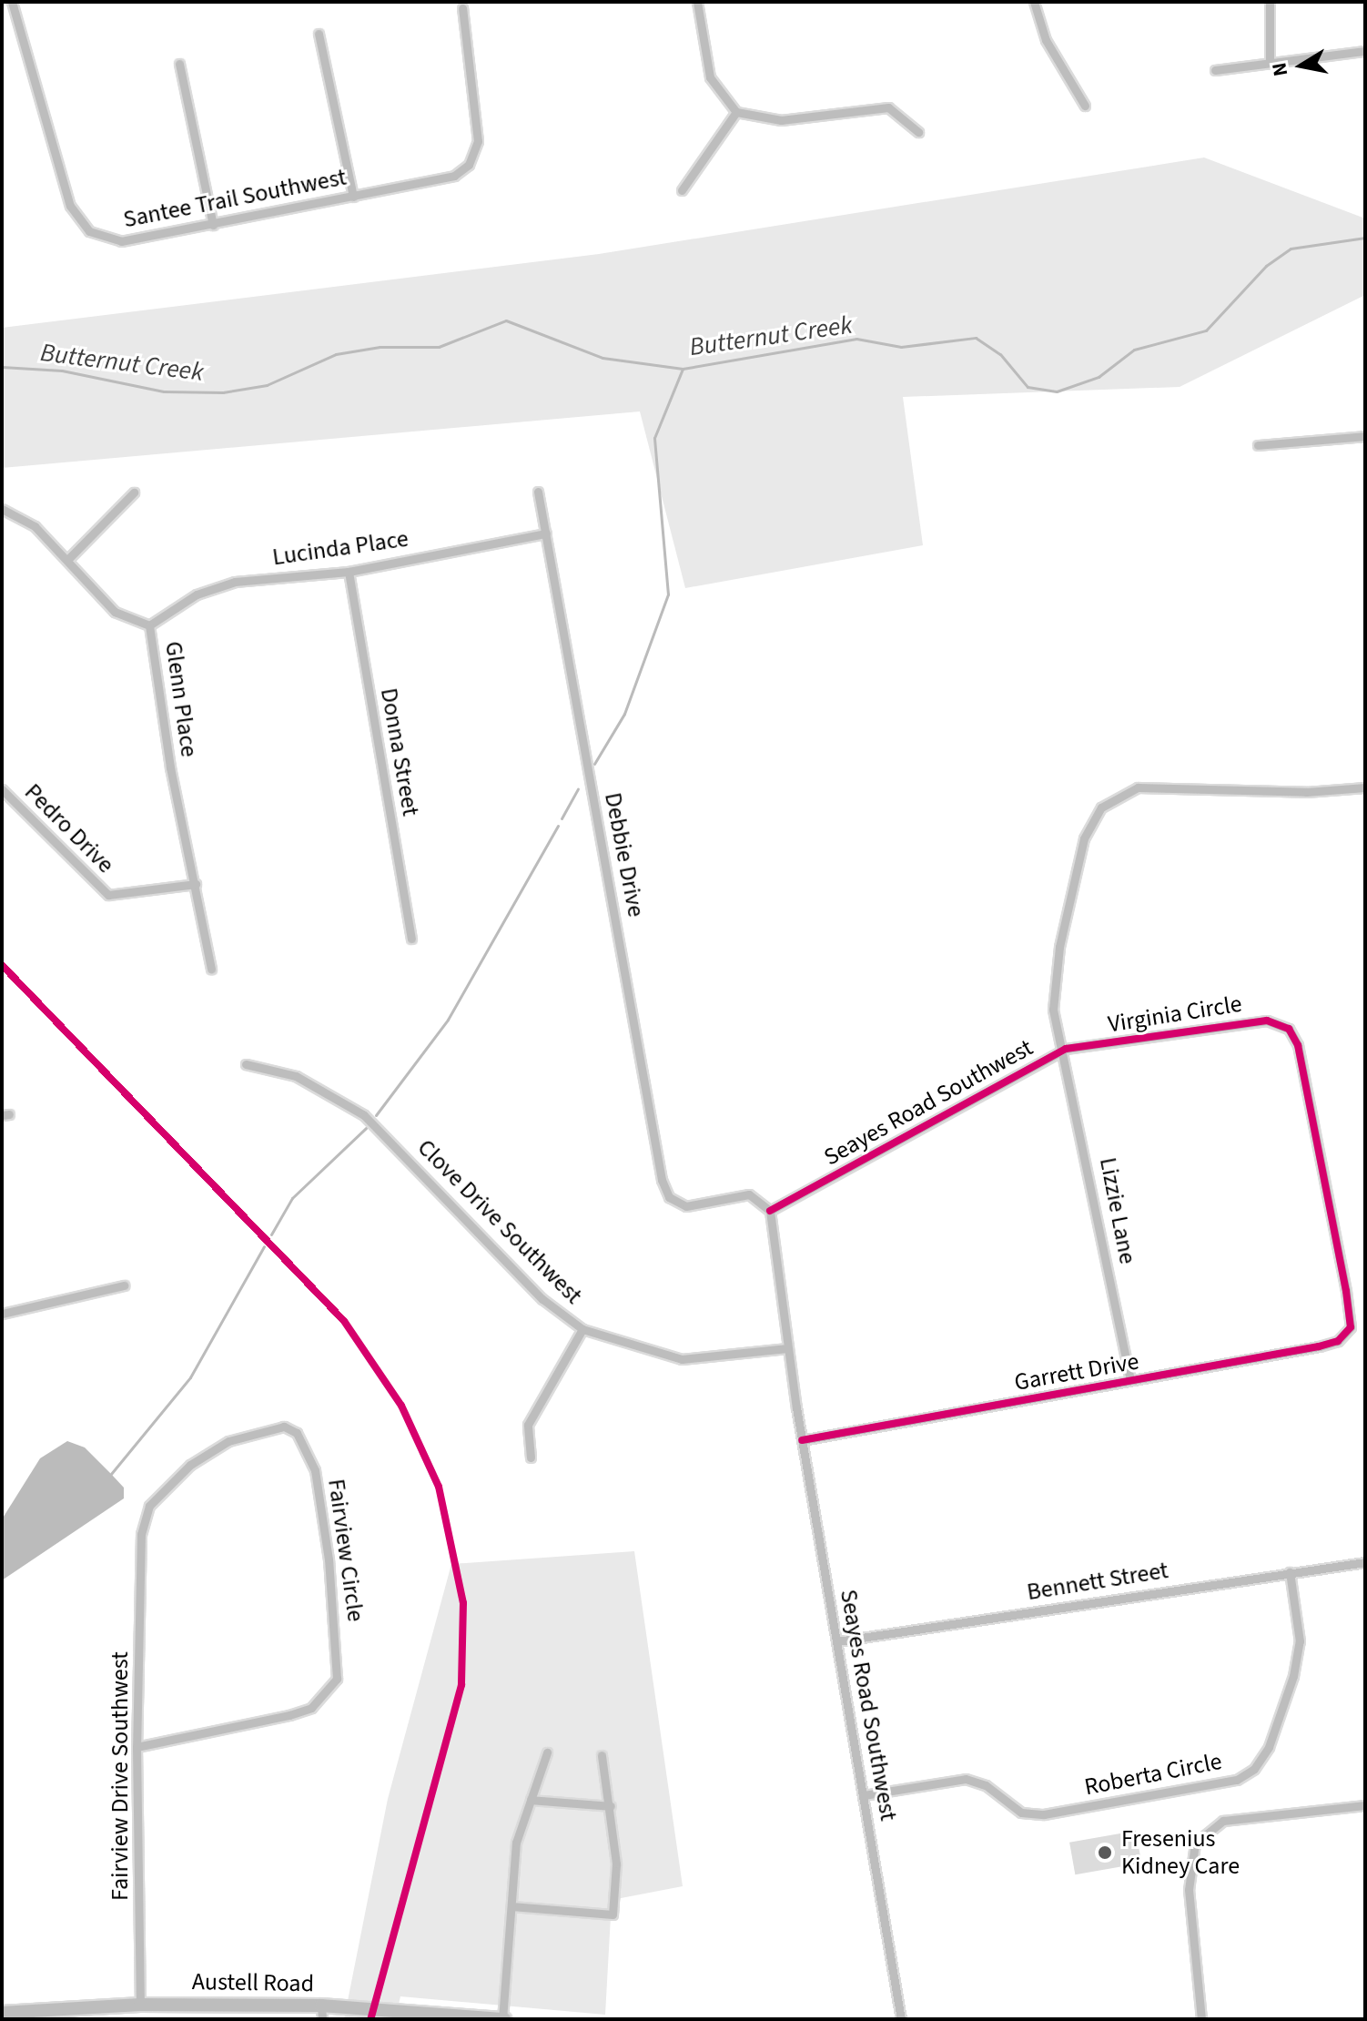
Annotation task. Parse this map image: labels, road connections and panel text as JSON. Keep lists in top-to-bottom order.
{
  "streets": {
    "main road": ["Austell Road"],
    "street": [
      "Santee Trail Southwest",
      "Lucinda Place",
      "Glenn Place",
      "Donna Street",
      "Pedro Drive",
      "Debbie Drive",
      "Virginia Circle",
      "Seayes Road Southwest",
      "Lizzie Lane",
      "Clove Drive Southwest",
      "Garrett Drive",
      "Fairview Circle",
      "Bennett Street",
      "Roberta Circle",
      "Fairview Drive Southwest"
    ]
  },
  "crossings": [
    ["Lucinda Place", "Glenn Place"],
    ["Lucinda Place", "Donna Street"],
    ["Lucinda Place", "Debbie Drive"],
    ["Glenn Place", "Pedro Drive"],
    ["Debbie Drive", "Seayes Road Southwest"],
    ["Virginia Circle", "Seayes Road Southwest"],
    ["Virginia Circle", "Lizzie Lane"],
    ["Virginia Circle", "Garrett Drive"],
    ["Seayes Road Southwest", "Lizzie Lane"],
    ["Seayes Road Southwest", "Clove Drive Southwest"],
    ["Seayes Road Southwest", "Garrett Drive"],
    ["Seayes Road Southwest", "Bennett Street"],
    ["Seayes Road Southwest", "Roberta Circle"],
    ["Lizzie Lane", "Garrett Drive"],
    ["Fairview Circle", "Fairview Drive Southwest"],
    ["Bennett Street", "Roberta Circle"],
    ["Fairview Drive Southwest", "Austell Road"]
  ],
  "water": ["Butternut Creek"],
  "places": ["Fresenius Kidney Care"],
  "north": "left"
}
